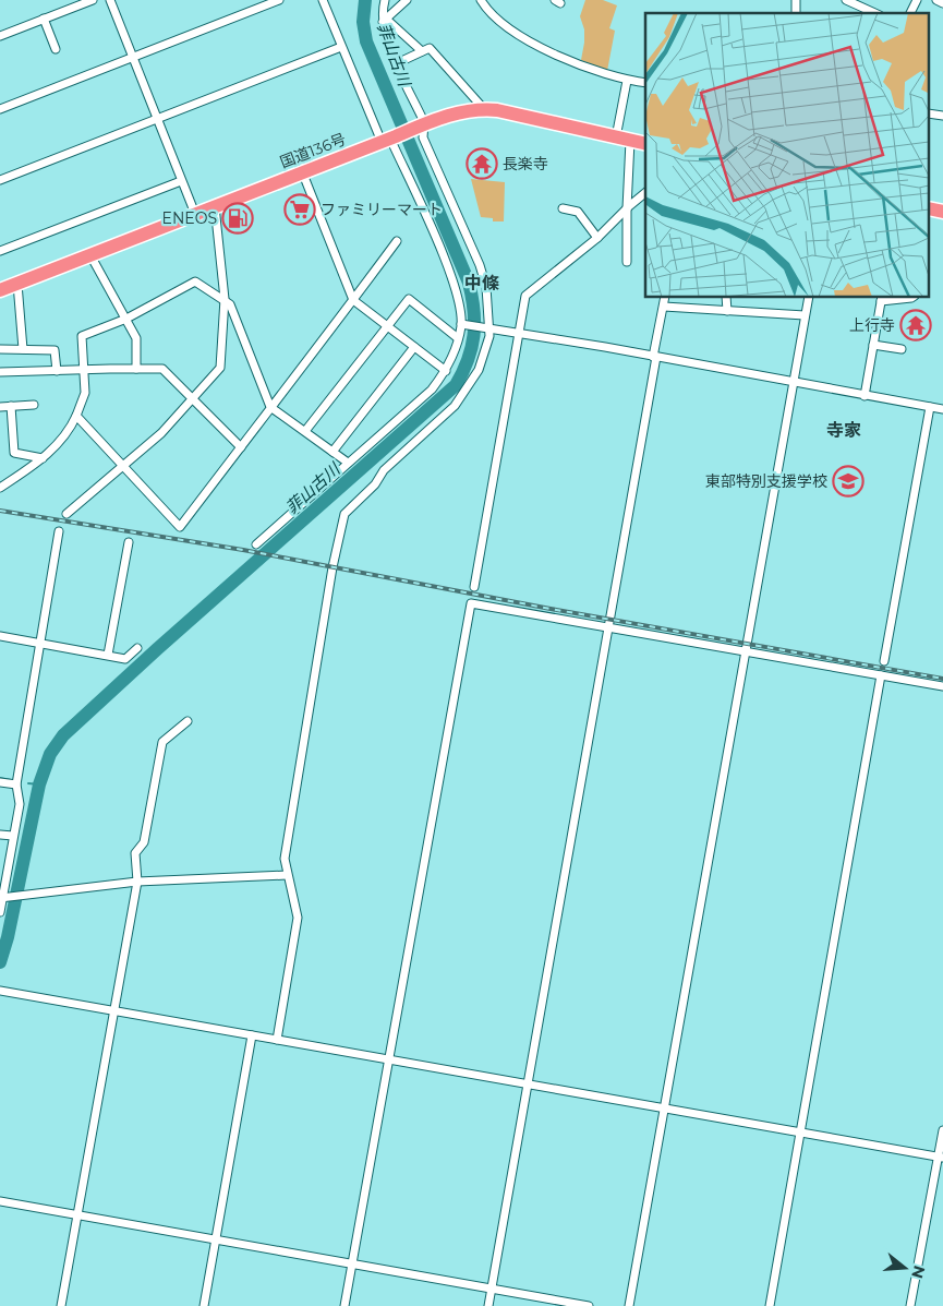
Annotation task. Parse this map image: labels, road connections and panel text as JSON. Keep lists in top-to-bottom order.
{
  "streets": {
    "highway": ["国道136号"]
  },
  "districts": ["中條", "寺家"],
  "water": ["菲山古川"],
  "places": {
    "temple": ["長楽寺", "上行寺"],
    "supermarket": ["ファミリーマート"],
    "fuel station": ["ENEOS"],
    "school or university": ["東部特別支援学校"]
  },
  "north": "right"
}
